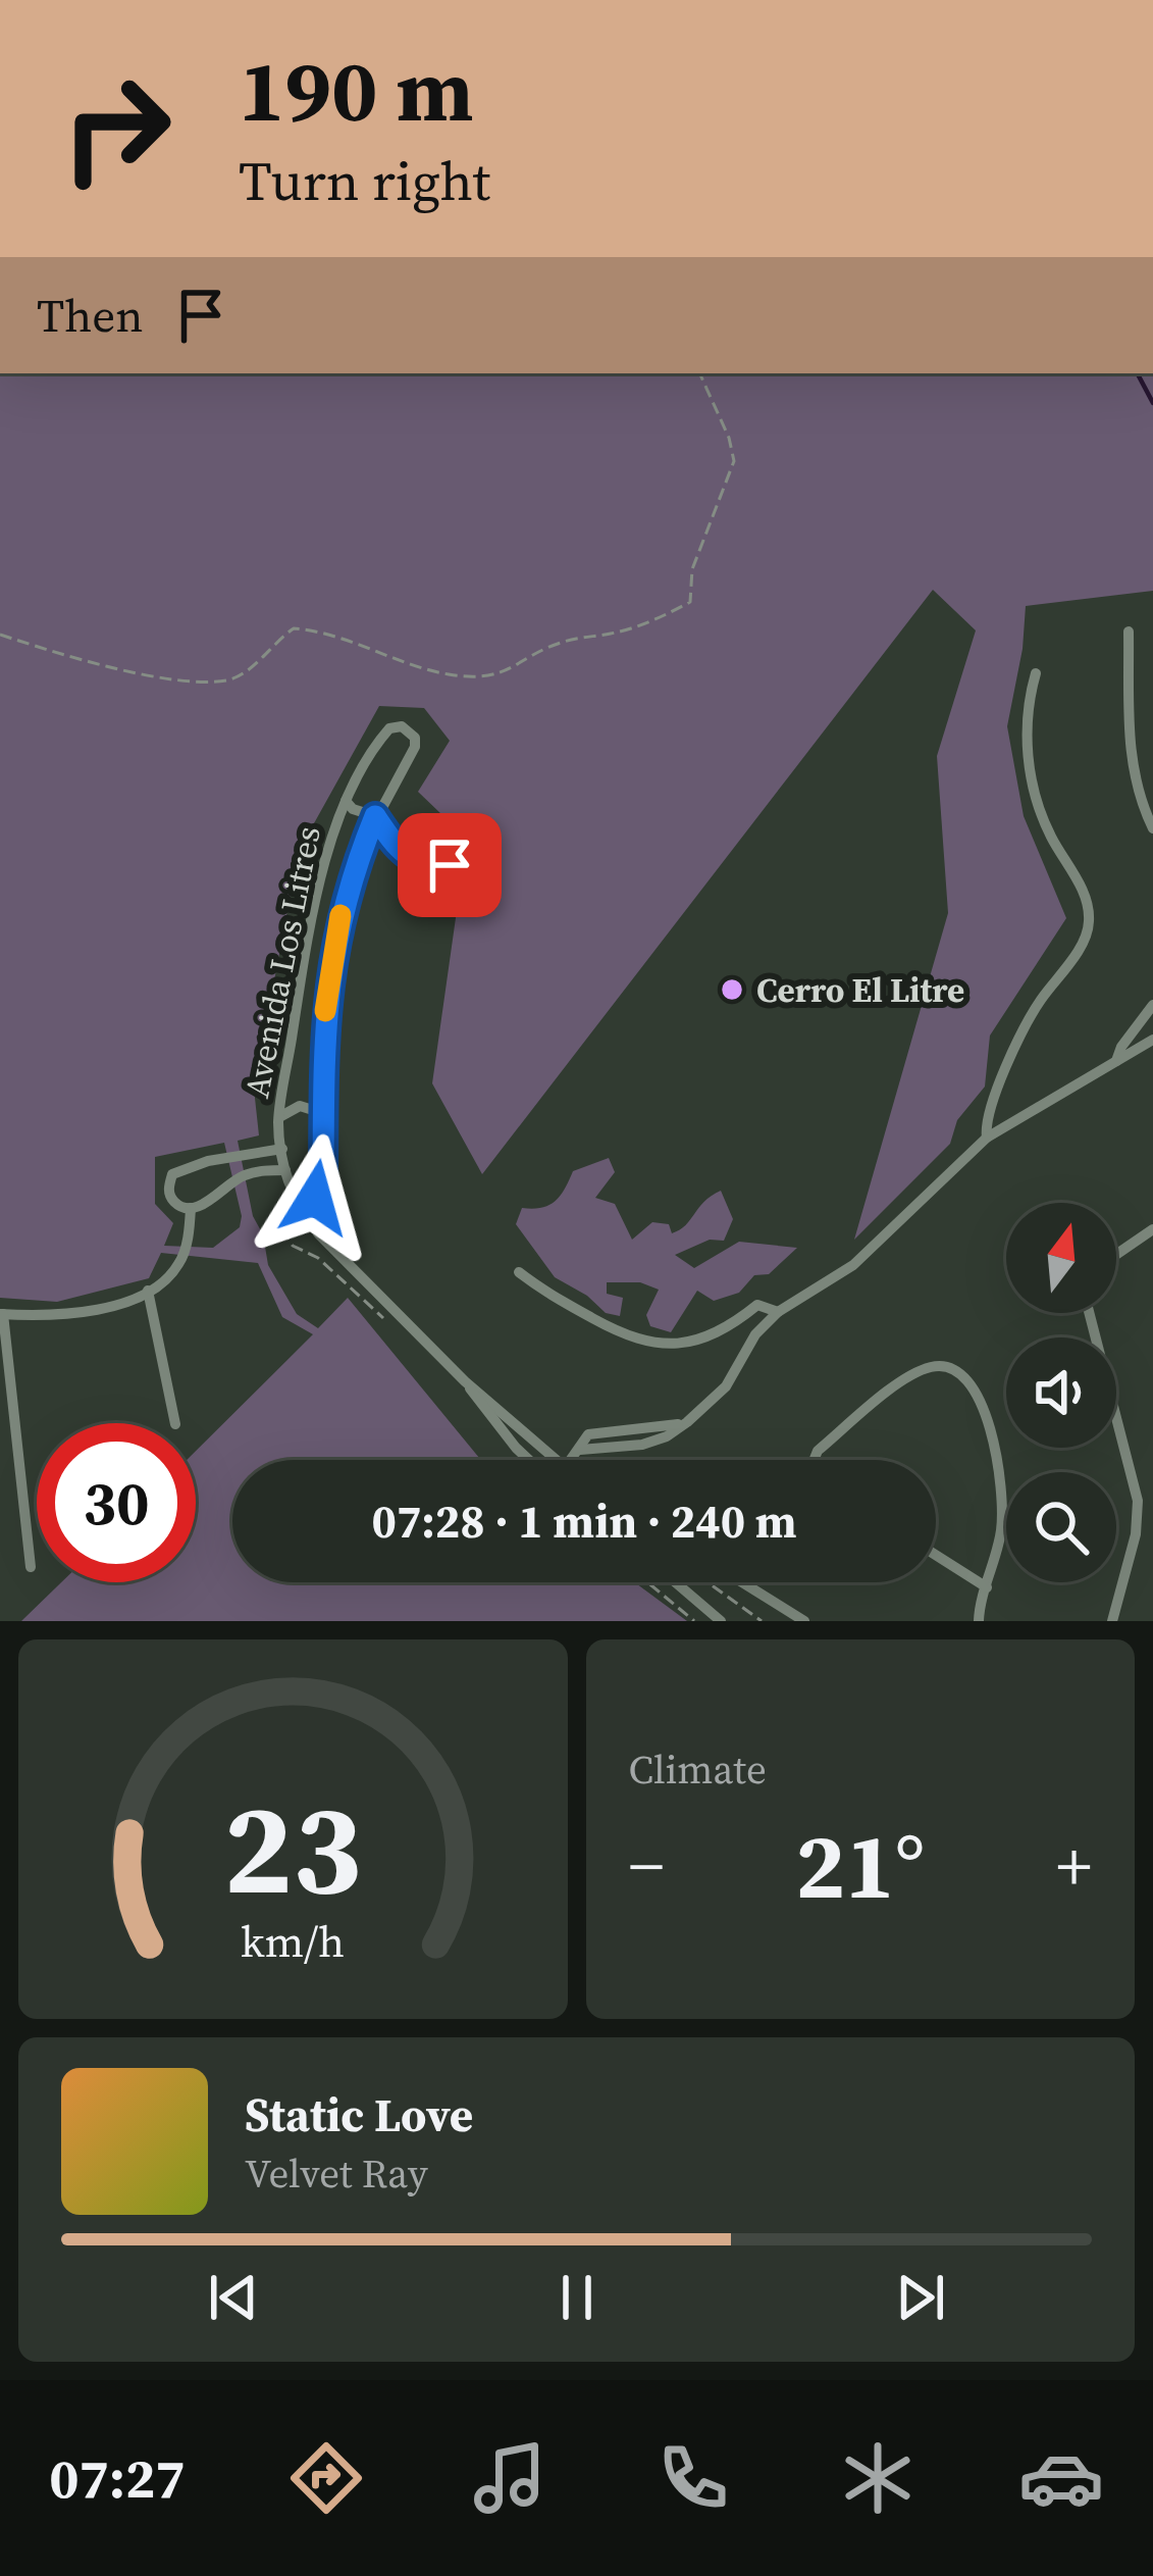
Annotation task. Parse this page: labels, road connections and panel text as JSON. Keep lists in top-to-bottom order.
{
  "streets": {
    "street": ["Avenida Los Litres"]
  },
  "places": ["Cerro El Litre"],
  "north": "top",
  "page": {
    "turn": ["190 m", "Turn right"],
    "then": "Then",
    "limit": "30",
    "trip": "07:28 · 1 min · 240 m",
    "tile": "Climate",
    "heat": ["−", "21°", "+"],
    "song": ["Static Love", "Velvet Ray"],
    "tabs": "07:27",
    "gauge": ["23", "km/h"]
  }
}
